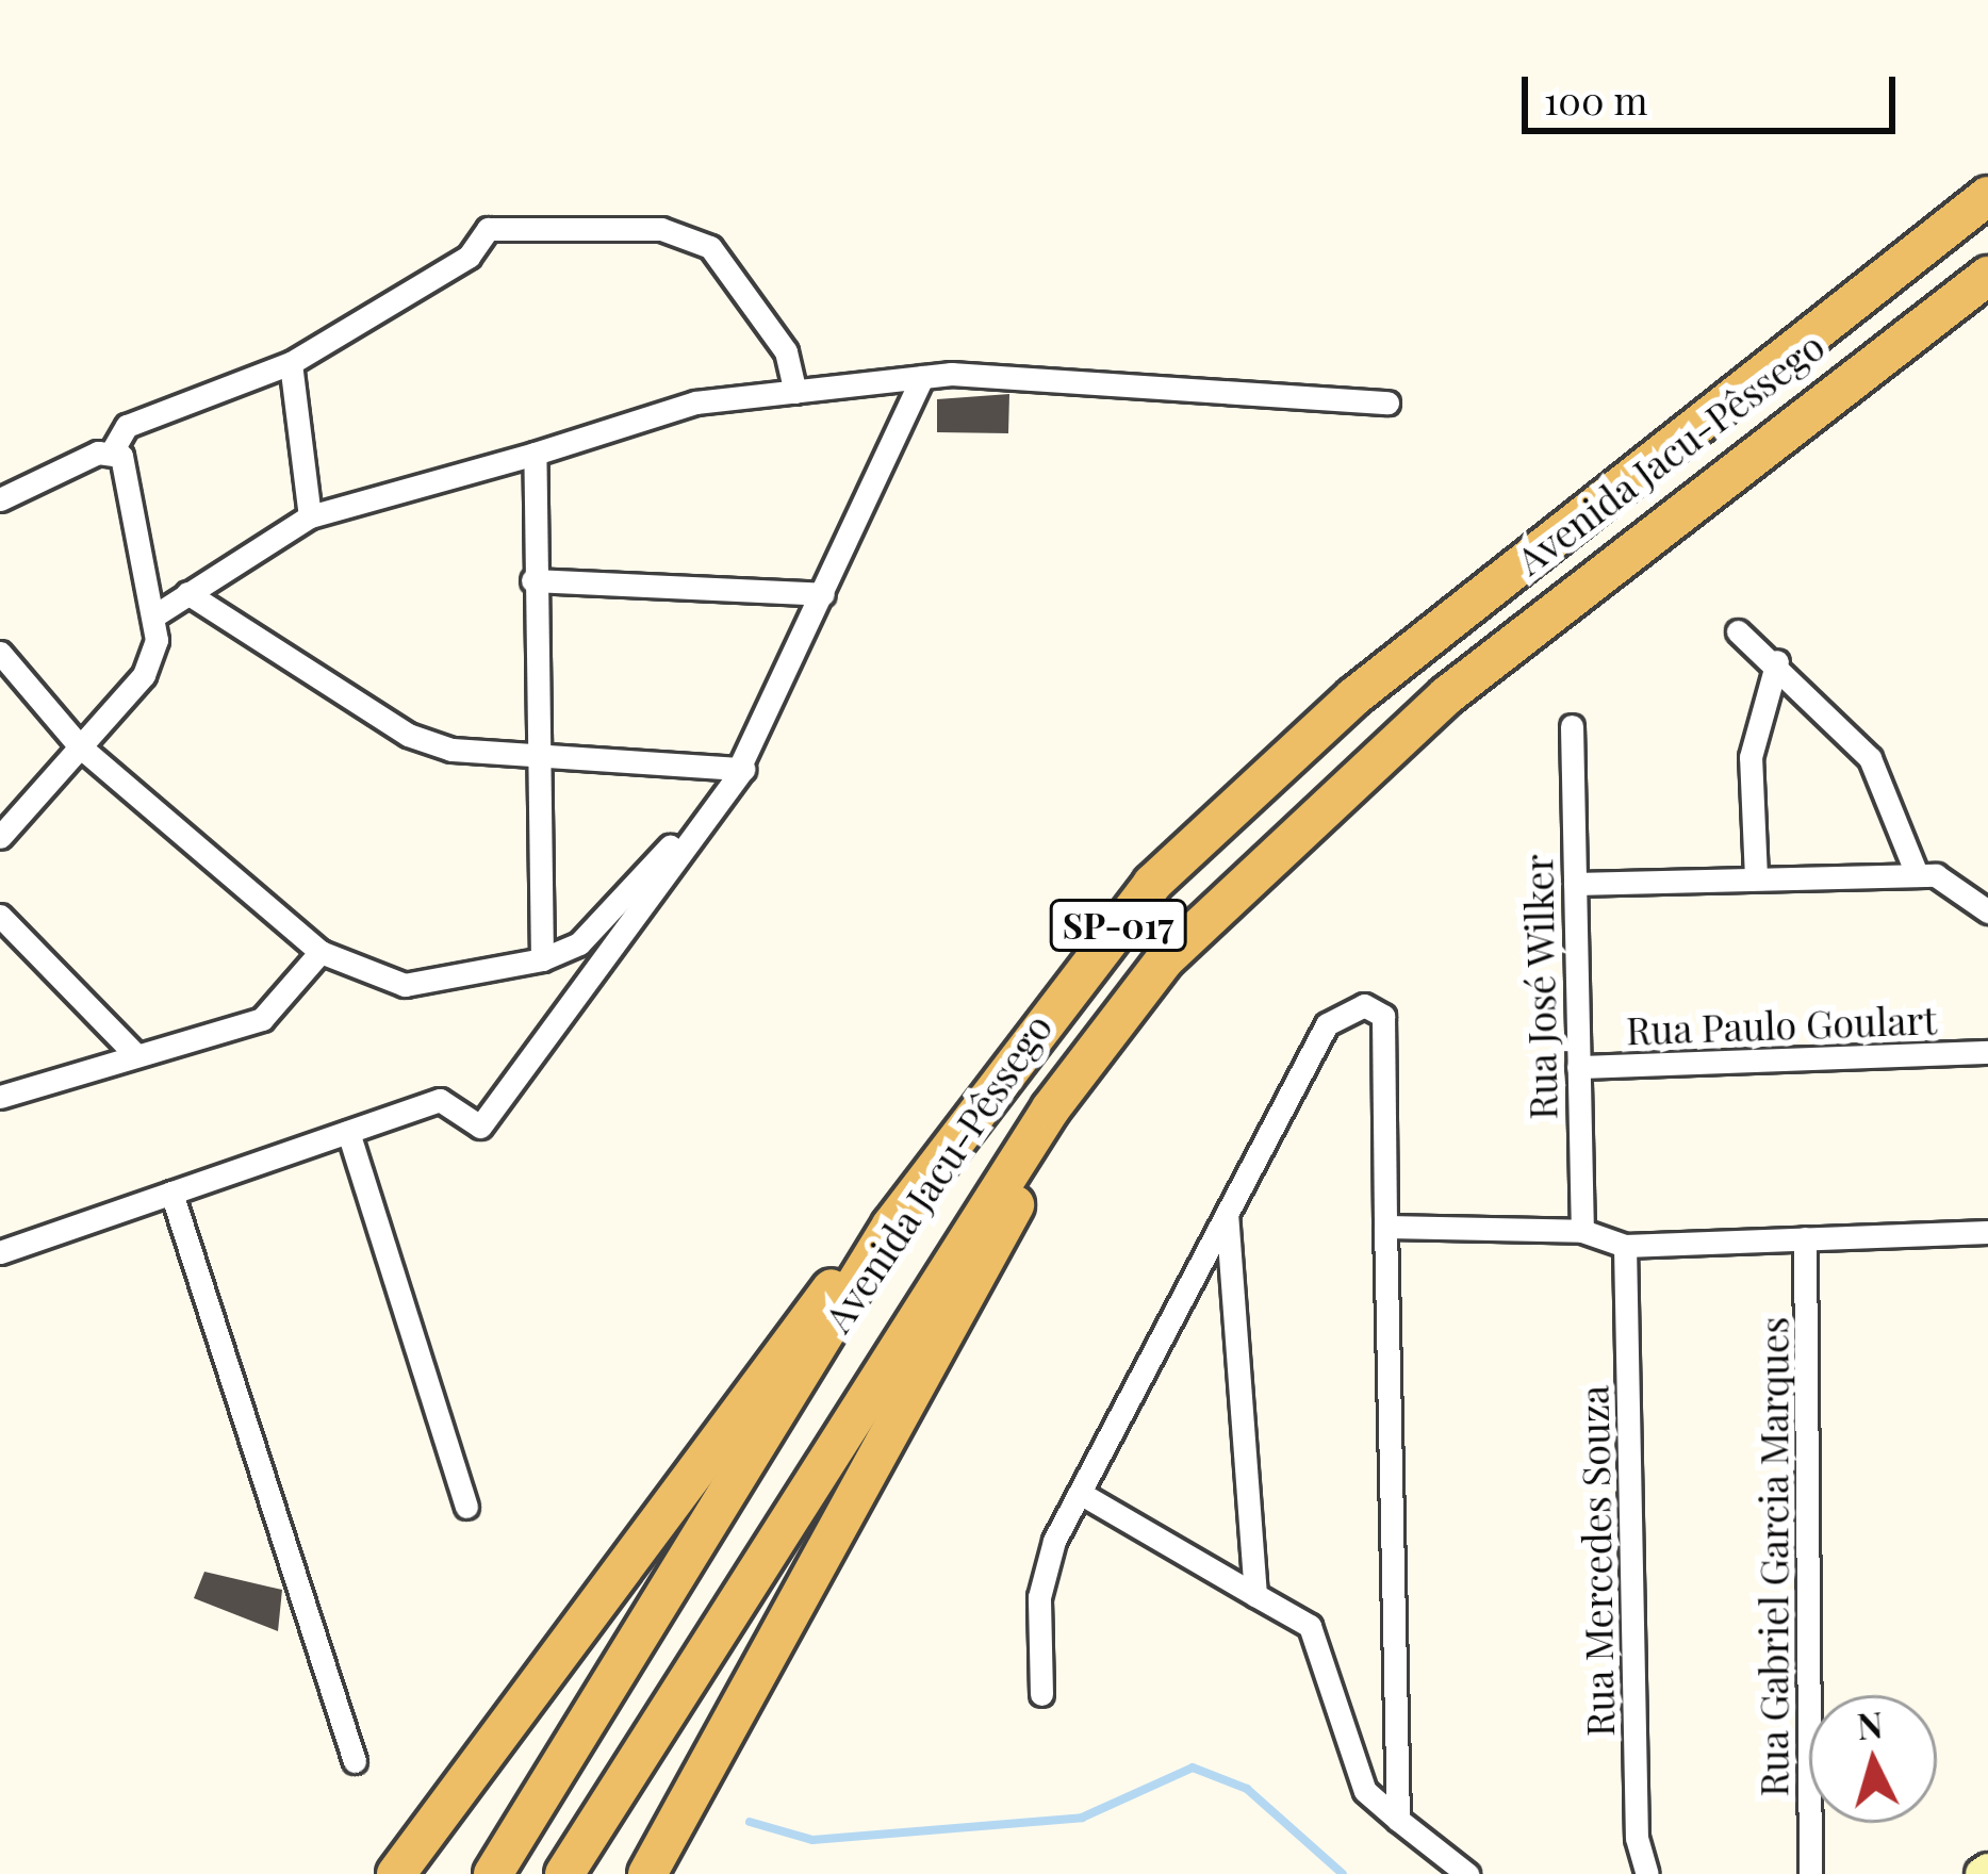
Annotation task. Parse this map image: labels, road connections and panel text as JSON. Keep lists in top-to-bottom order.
{
  "streets": {
    "highway": ["Avenida Jacu-Pêssego", "SP-017"],
    "street": [
      "Rua José Wilker",
      "Rua Paulo Goulart",
      "Rua Gabriel Garcia Marques",
      "Rua Mercedes Souza"
    ]
  },
  "crossings": [
    ["Rua José Wilker", "Rua Paulo Goulart"]
  ],
  "scale_bar": "100 m",
  "north": "top"
}
